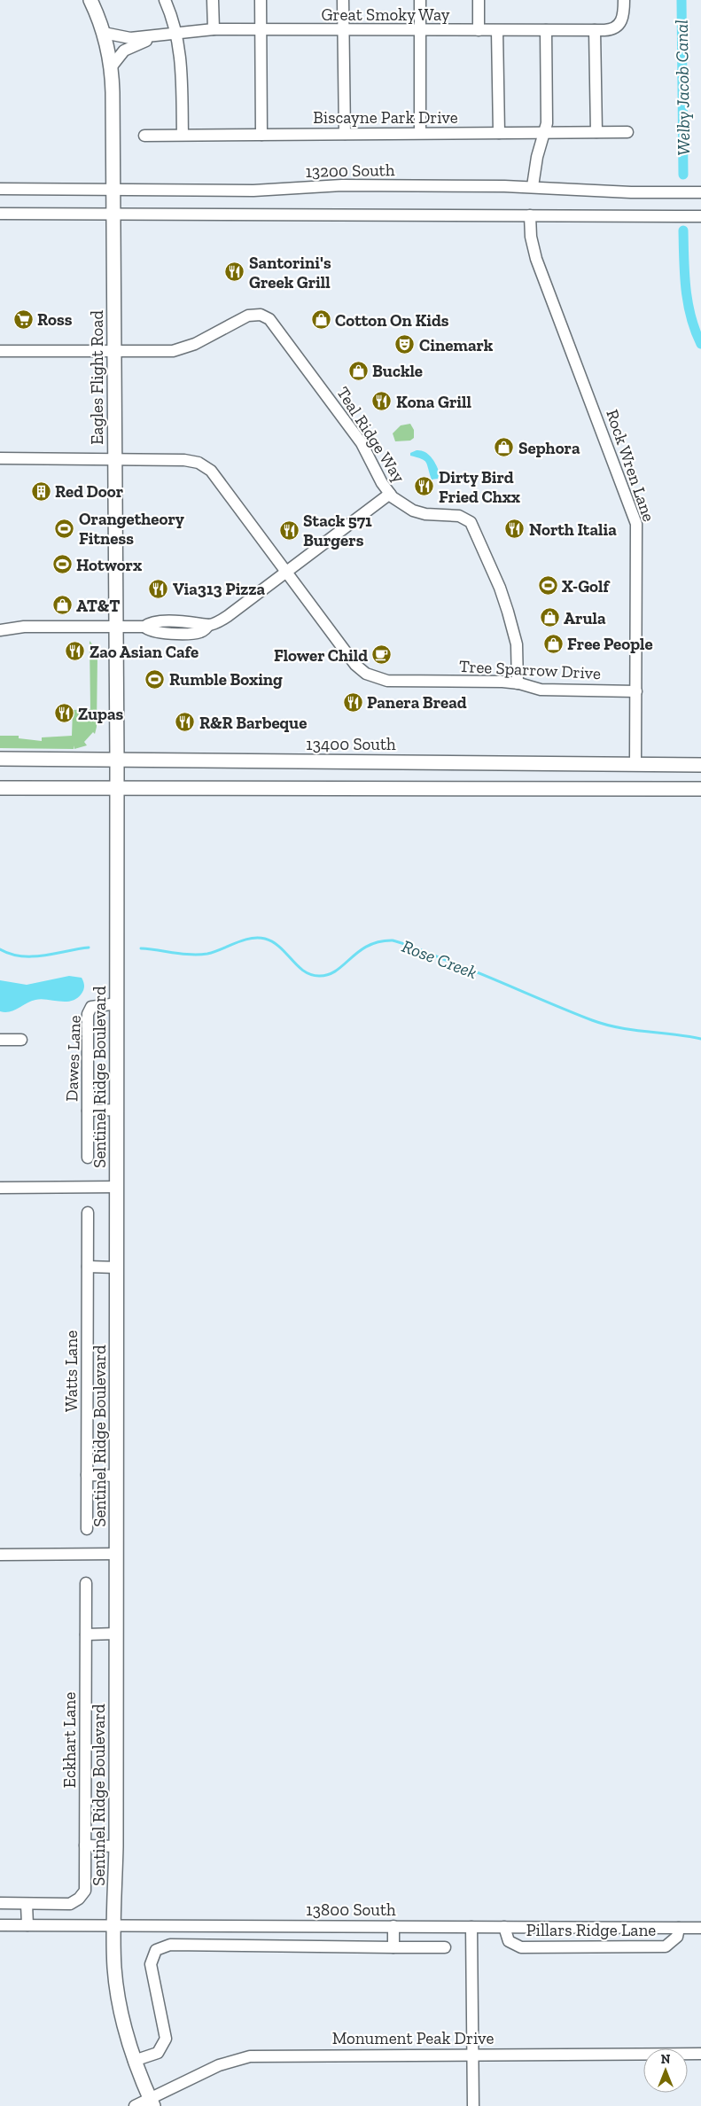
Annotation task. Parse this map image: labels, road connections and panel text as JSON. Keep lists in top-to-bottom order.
{
  "streets": {
    "main road": ["Eagles Flight Road", "13400 South", "Sentinel Ridge Boulevard"],
    "street": [
      "Great Smoky Way",
      "Biscayne Park Drive",
      "13200 South",
      "Teal Ridge Way",
      "Rock Wren Lane",
      "Tree Sparrow Drive",
      "Dawes Lane",
      "Watts Lane",
      "Eckhart Lane",
      "13800 South",
      "Pillars Ridge Lane",
      "Monument Peak Drive"
    ]
  },
  "crossings": [
    ["Great Smoky Way", "Eagles Flight Road"],
    ["13200 South", "Eagles Flight Road"],
    ["Eagles Flight Road", "Teal Ridge Way"],
    ["Eagles Flight Road", "Tree Sparrow Drive"],
    ["Eagles Flight Road", "13400 South"],
    ["Eagles Flight Road", "Sentinel Ridge Boulevard"],
    ["Teal Ridge Way", "Tree Sparrow Drive"],
    ["Rock Wren Lane", "Tree Sparrow Drive"],
    ["Rock Wren Lane", "13400 South"],
    ["13400 South", "Sentinel Ridge Boulevard"],
    ["Dawes Lane", "Sentinel Ridge Boulevard"],
    ["Sentinel Ridge Boulevard", "13800 South"],
    ["Sentinel Ridge Boulevard", "Monument Peak Drive"],
    ["13800 South", "Pillars Ridge Lane"]
  ],
  "water": ["Welby Jacob Canal", "Rose Creek"],
  "places": {
    "restaurant": [
      "Santorini's Greek Grill",
      "Kona Grill",
      "Dirty Bird Fried Chxx",
      "North Italia",
      "Stack 571 Burgers",
      "Via313 Pizza",
      "Zao Asian Cafe",
      "Panera Bread",
      "Zupas",
      "R&R Barbeque"
    ],
    "supermarket": ["Ross"],
    "shop": [
      "Cotton On Kids",
      "Buckle",
      "Sephora",
      "AT&T",
      "Arula",
      "Free People"
    ],
    "theatre": ["Cinemark"],
    "building": ["Red Door"],
    "sports": [
      "Orangetheory Fitness",
      "Hotworx",
      "X-Golf",
      "Rumble Boxing"
    ],
    "cafe": ["Flower Child"]
  },
  "north": "top"
}
